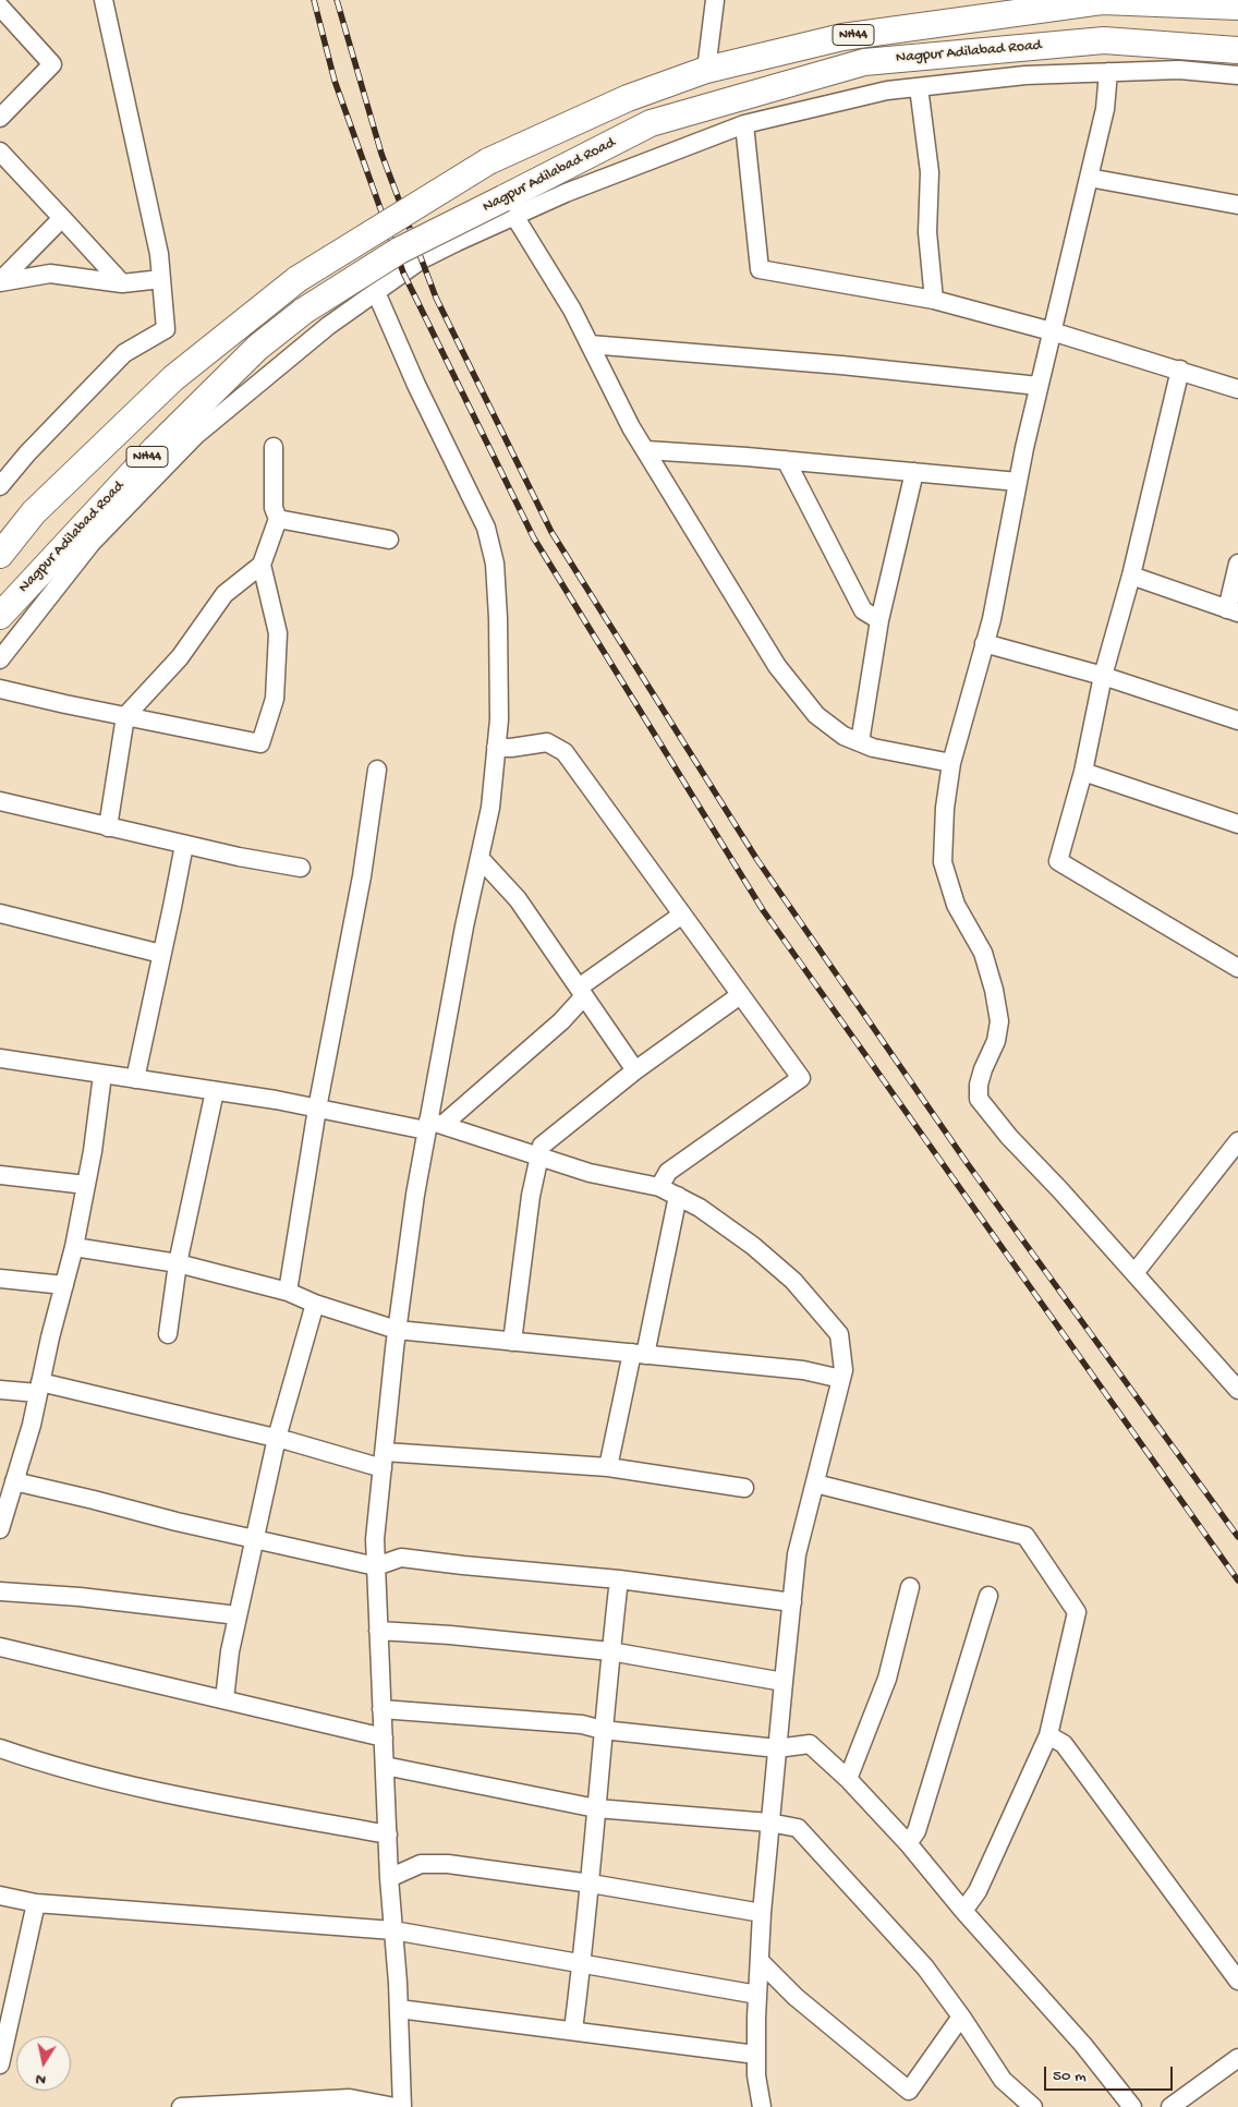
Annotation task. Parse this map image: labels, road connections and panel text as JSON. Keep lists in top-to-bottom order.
{
  "streets": {
    "highway": ["NH44", "Nagpur Adilabad Road"]
  },
  "scale_bar": "50 m",
  "north": "bottom"
}
